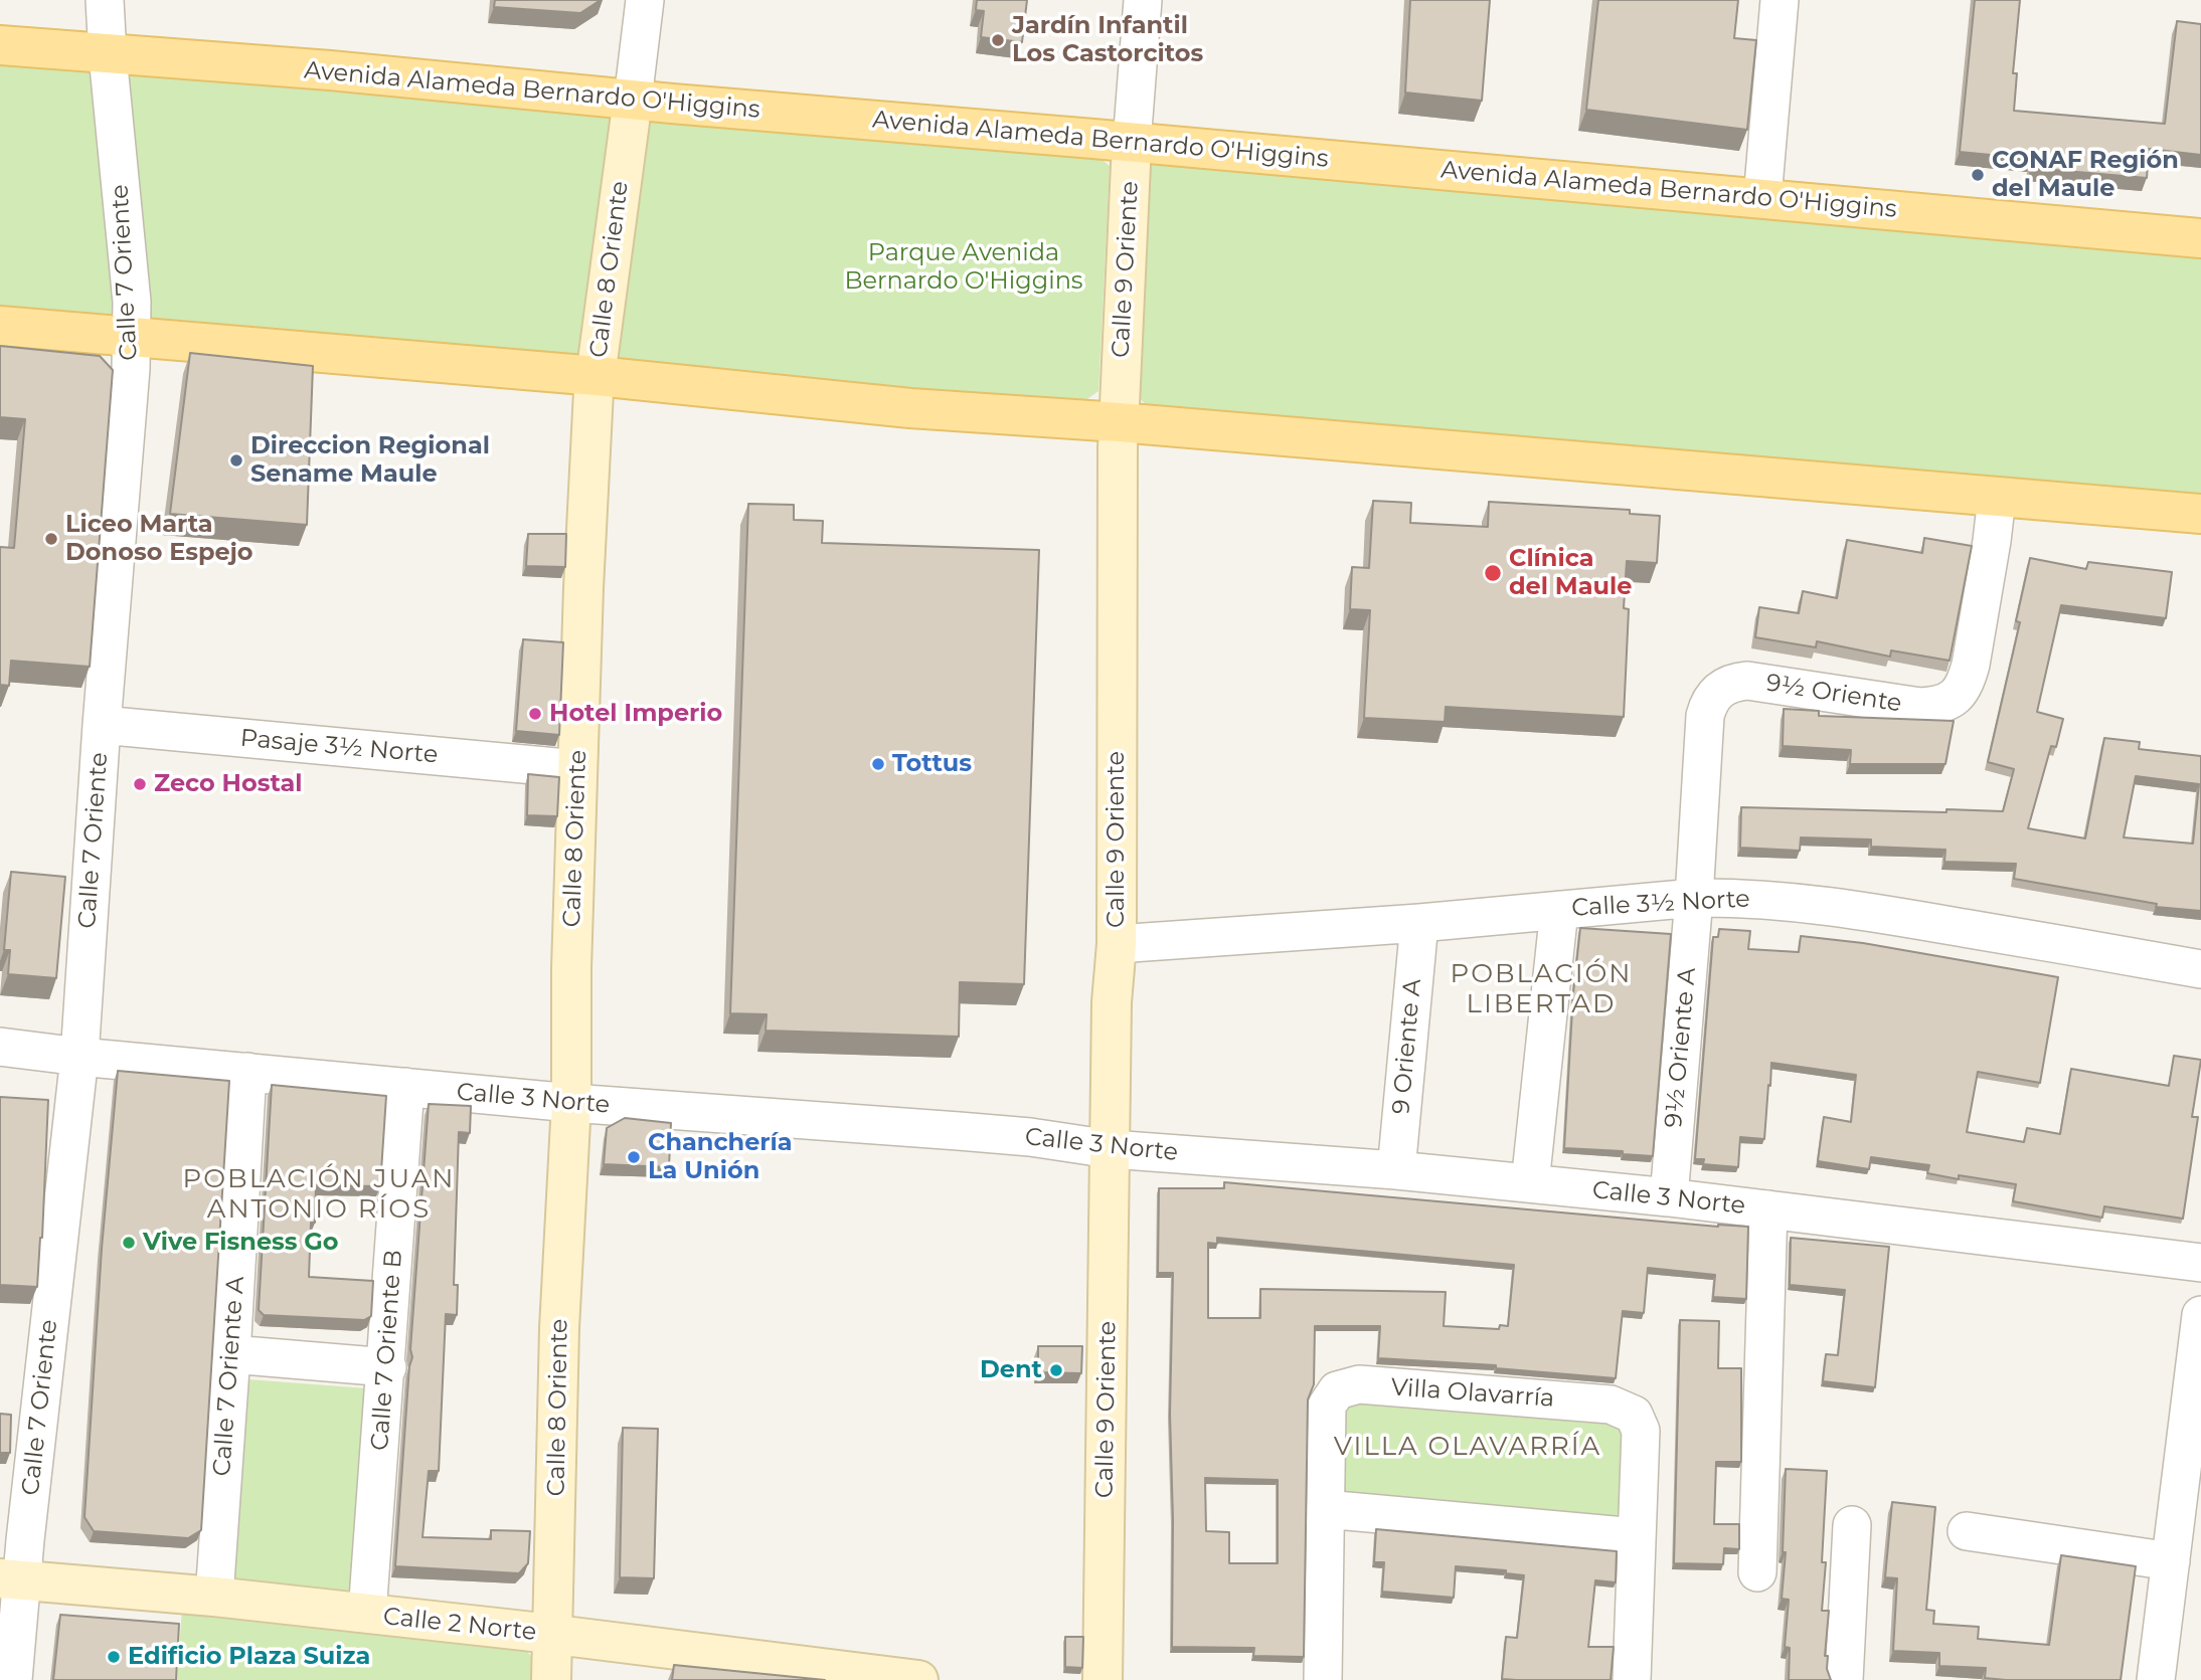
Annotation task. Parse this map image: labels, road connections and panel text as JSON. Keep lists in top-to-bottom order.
{
  "streets": {
    "main road": ["Avenida Alameda Bernardo O'Higgins"],
    "street": [
      "Calle 8 Oriente",
      "Calle 9 Oriente",
      "Calle 7 Oriente",
      "9½ Oriente",
      "Pasaje 3½ Norte",
      "Calle 3½ Norte",
      "9 Oriente A",
      "9½ Oriente A",
      "Calle 3 Norte",
      "Calle 7 Oriente B",
      "Calle 7 Oriente A",
      "Villa Olavarría",
      "Calle 2 Norte"
    ]
  },
  "crossings": [
    ["Avenida Alameda Bernardo O'Higgins", "Calle 8 Oriente"],
    ["Avenida Alameda Bernardo O'Higgins", "Calle 9 Oriente"],
    ["Avenida Alameda Bernardo O'Higgins", "Calle 7 Oriente"],
    ["Calle 8 Oriente", "Pasaje 3½ Norte"],
    ["Calle 8 Oriente", "Calle 3 Norte"],
    ["Calle 8 Oriente", "Calle 2 Norte"],
    ["Calle 9 Oriente", "Calle 3½ Norte"],
    ["Calle 9 Oriente", "Calle 3 Norte"],
    ["Calle 7 Oriente", "Pasaje 3½ Norte"],
    ["Calle 7 Oriente", "Calle 3 Norte"],
    ["Calle 7 Oriente", "Calle 2 Norte"],
    ["9½ Oriente", "Calle 3½ Norte"],
    ["9½ Oriente", "9½ Oriente A"],
    ["Calle 3½ Norte", "9 Oriente A"],
    ["Calle 3½ Norte", "9½ Oriente A"],
    ["9 Oriente A", "Calle 3 Norte"],
    ["9½ Oriente A", "Calle 3 Norte"],
    ["Calle 3 Norte", "Calle 7 Oriente B"],
    ["Calle 3 Norte", "Calle 7 Oriente A"],
    ["Calle 7 Oriente B", "Calle 2 Norte"],
    ["Calle 7 Oriente A", "Calle 2 Norte"]
  ],
  "districts": ["POBLACIÓN LIBERTAD", "POBLACIÓN JUAN ANTONIO RÍOS", "VILLA OLAVARRÍA"],
  "parks": ["Parque Avenida Bernardo O'Higgins"],
  "places": [
    "Jardín Infantil Los Castorcitos",
    "CONAF Región del Maule",
    "Direccion Regional Sename Maule",
    "Liceo Marta Donoso Espejo",
    "Clínica del Maule",
    "Hotel Imperio",
    "Tottus",
    "Zeco Hostal",
    "Chanchería La Unión",
    "Vive Fisness Go",
    "Dent",
    "Edificio Plaza Suiza"
  ]
}
